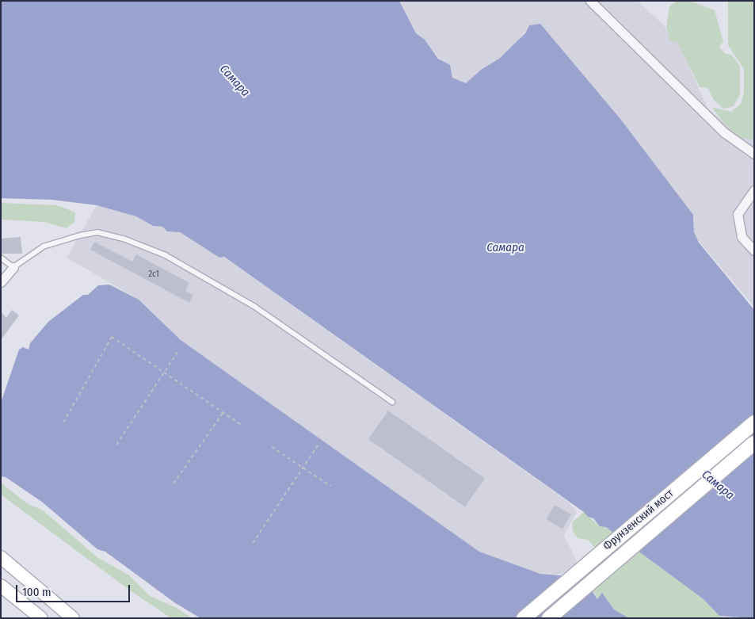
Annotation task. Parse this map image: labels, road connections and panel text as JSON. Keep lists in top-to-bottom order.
{
  "streets": {
    "main road": ["Фрунзенский мост"]
  },
  "water": ["Самара"],
  "house_numbers": ["2с1"],
  "scale_bar": "100 m"
}
